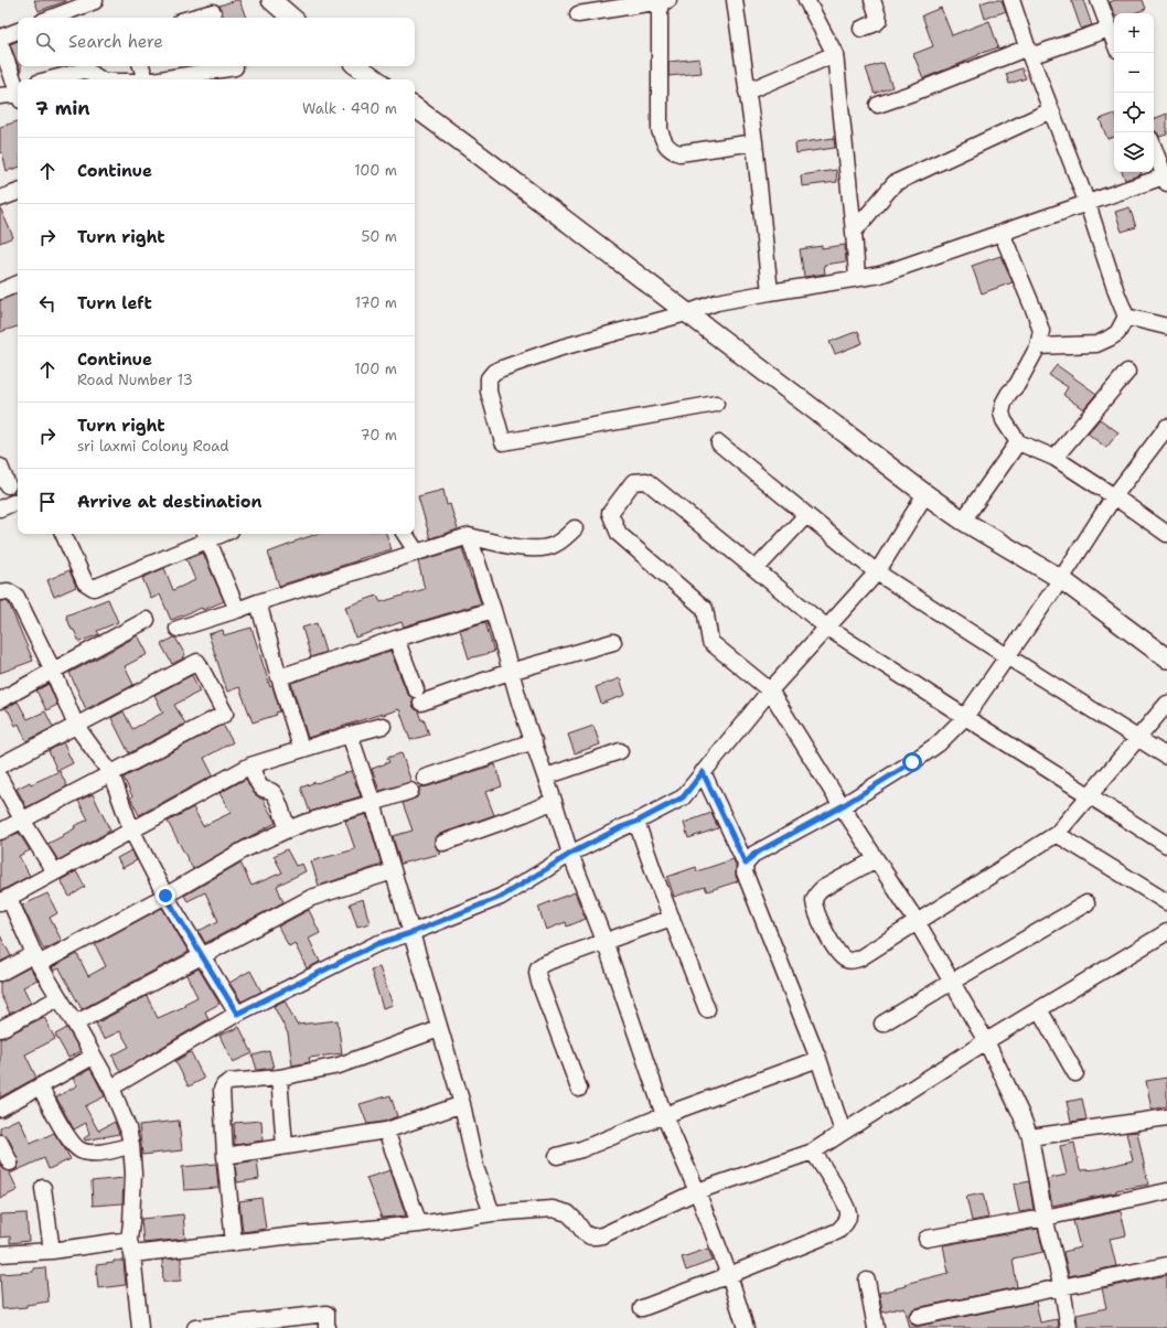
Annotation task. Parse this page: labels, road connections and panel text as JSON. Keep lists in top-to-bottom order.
{
  "page": {
    "map_buttons": ["+", "−"],
    "search": "Search here",
    "heading": ["7 min", "Walk · 490 m"],
    "list": [
      ["Continue", "100 m"],
      ["Turn right", "50 m"],
      ["Turn left", "170 m"],
      ["Continue", "Road Number 13", "100 m"],
      ["Turn right", "sri laxmi Colony Road", "70 m"],
      "Arrive at destination"
    ]
  }
}
